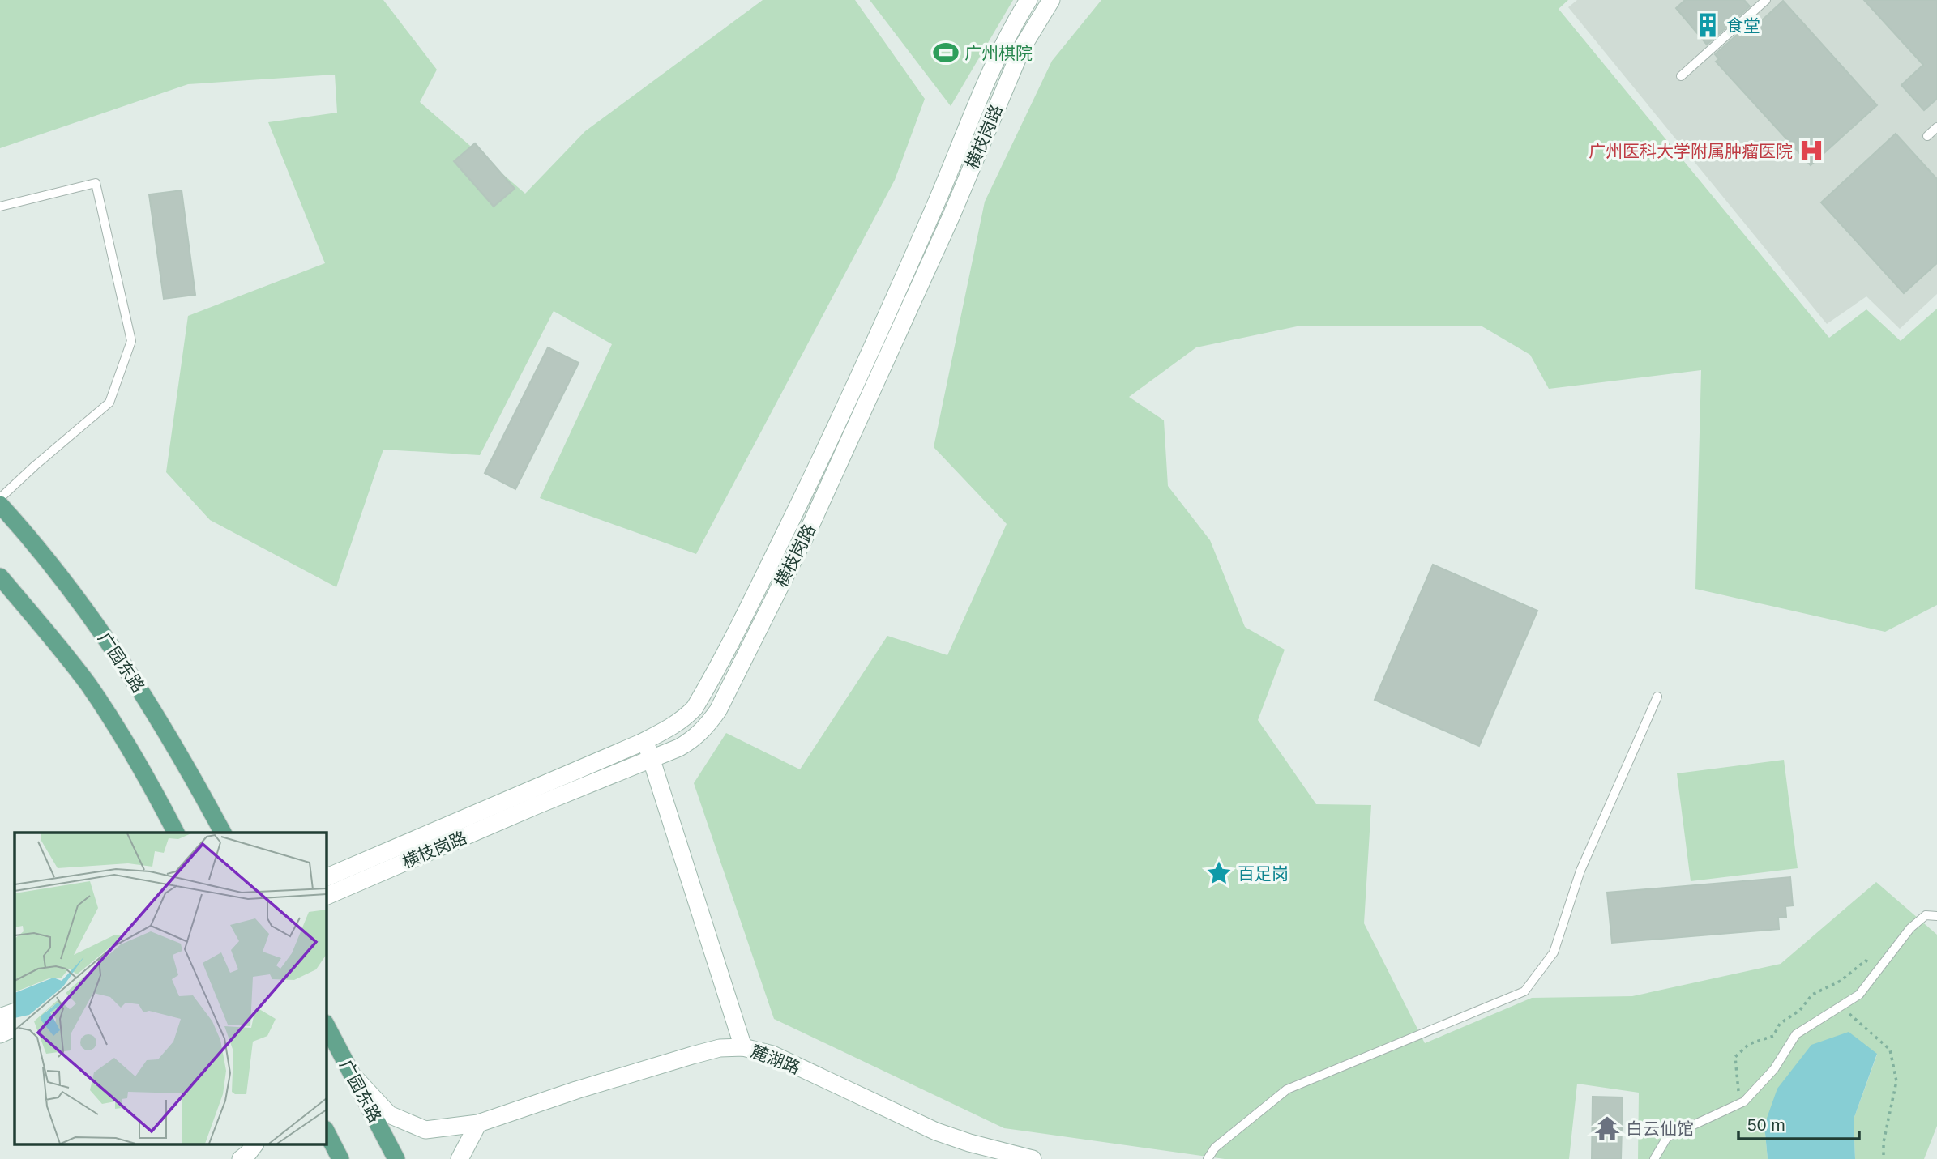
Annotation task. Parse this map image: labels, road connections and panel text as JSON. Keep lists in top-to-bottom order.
{
  "streets": {
    "main road": ["横枝岗路", "广园东路", "麓湖路"]
  },
  "crossings": [
    ["广园东路", "麓湖路"]
  ],
  "places": {
    "building": ["食堂"],
    "sports": ["广州棋院"],
    "hospital": ["广州医科大学附属肿瘤医院"],
    "place": ["百足岗"],
    "temple": ["白云仙馆"]
  },
  "scale_bar": "50 m"
}
